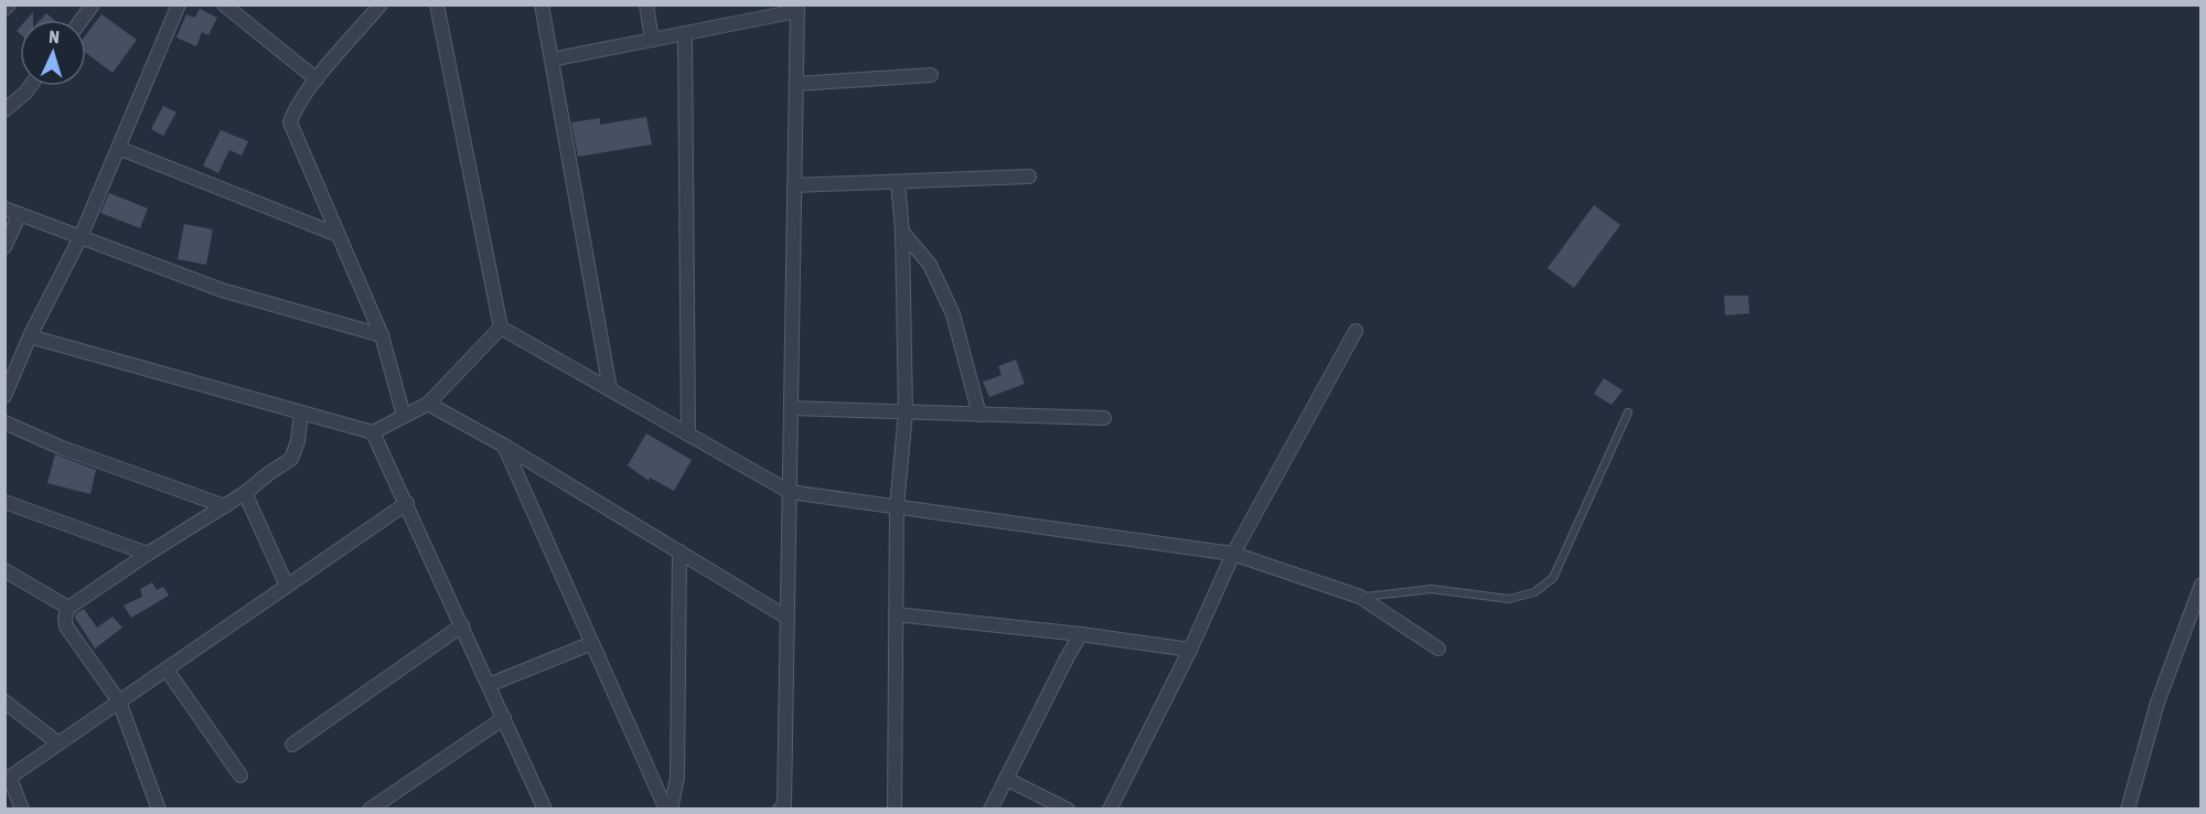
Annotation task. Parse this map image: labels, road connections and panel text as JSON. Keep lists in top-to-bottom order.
{
  "north": "top"
}
